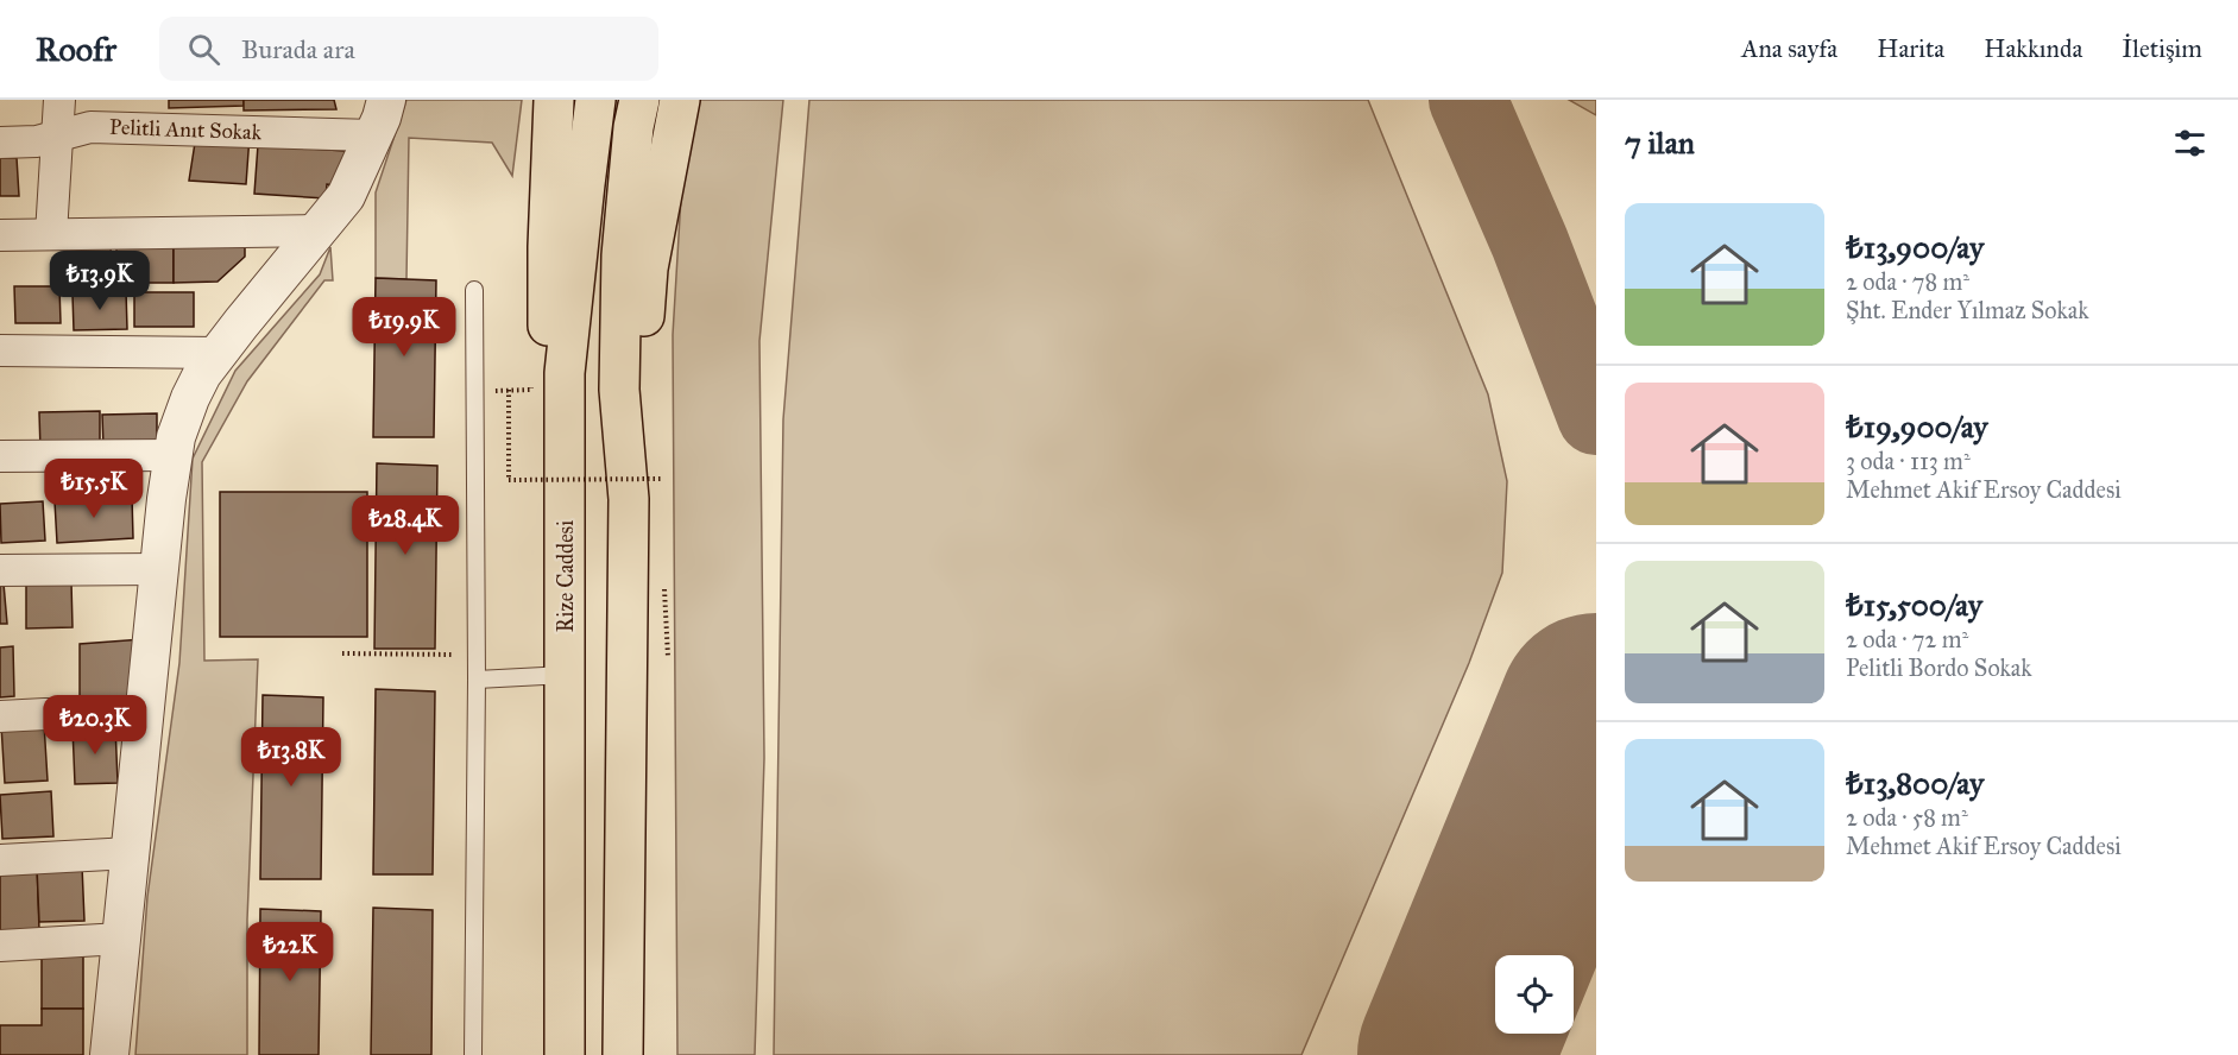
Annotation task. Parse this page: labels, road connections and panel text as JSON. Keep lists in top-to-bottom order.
{
  "streets": {
    "highway": ["Rize Caddesi"],
    "street": ["Pelitli Anıt Sokak"]
  },
  "page": {
    "header": "Roofr",
    "search": "Burada ara",
    "nav": [
      "Ana sayfa",
      "Harita",
      "Hakkında",
      "İletişim"
    ],
    "heading": "7 ilan",
    "list": [
      {
        "name": "₺13,900/ay",
        "note": "2 oda · 78 m² · Şht. Ender Yılmaz Sokak"
      },
      {
        "name": "₺19,900/ay",
        "note": "3 oda · 113 m² · Mehmet Akif Ersoy Caddesi"
      },
      {
        "name": "₺15,500/ay",
        "note": "2 oda · 72 m² · Pelitli Bordo Sokak"
      },
      {
        "name": "₺13,800/ay",
        "note": "2 oda · 58 m² · Mehmet Akif Ersoy Caddesi"
      }
    ],
    "price": [
      "₺13.9K",
      "₺19.9K",
      "₺15.5K",
      "₺28.4K",
      "₺20.3K",
      "₺13.8K",
      "₺22K"
    ]
  }
}
